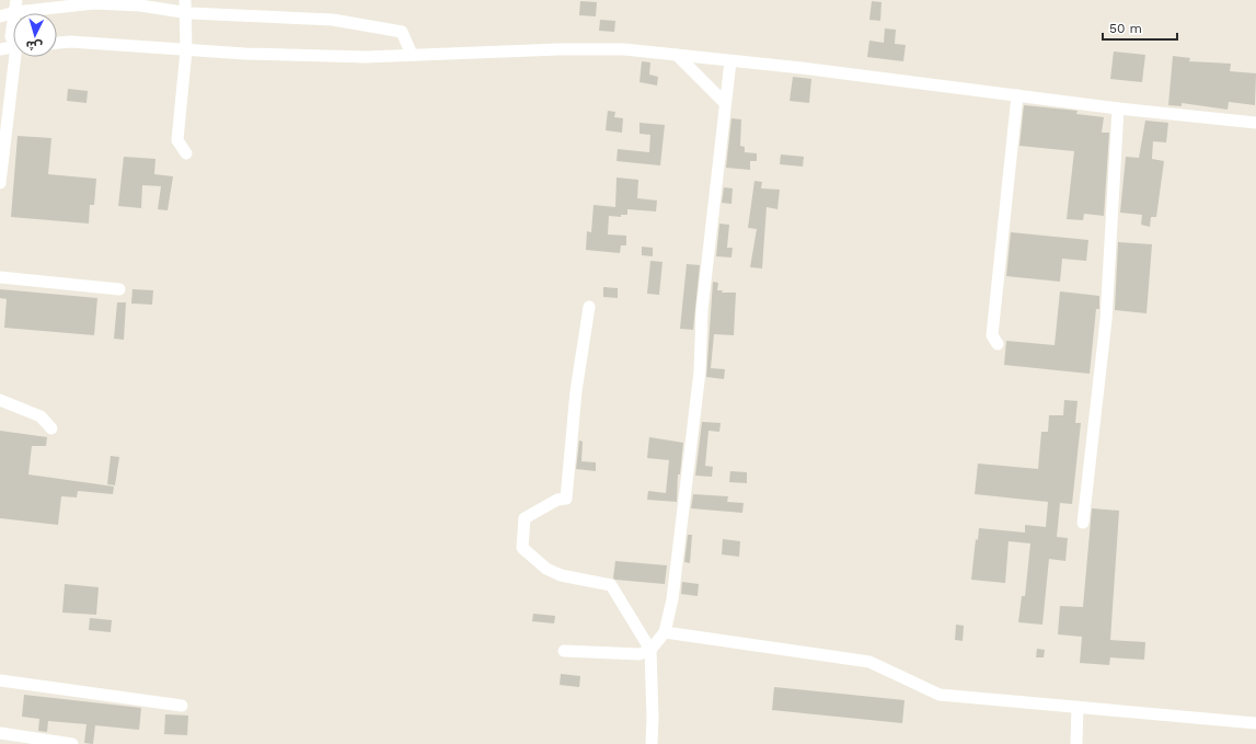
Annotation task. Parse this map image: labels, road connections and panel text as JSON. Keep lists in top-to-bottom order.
{
  "scale_bar": "50 m",
  "north": "bottom"
}
